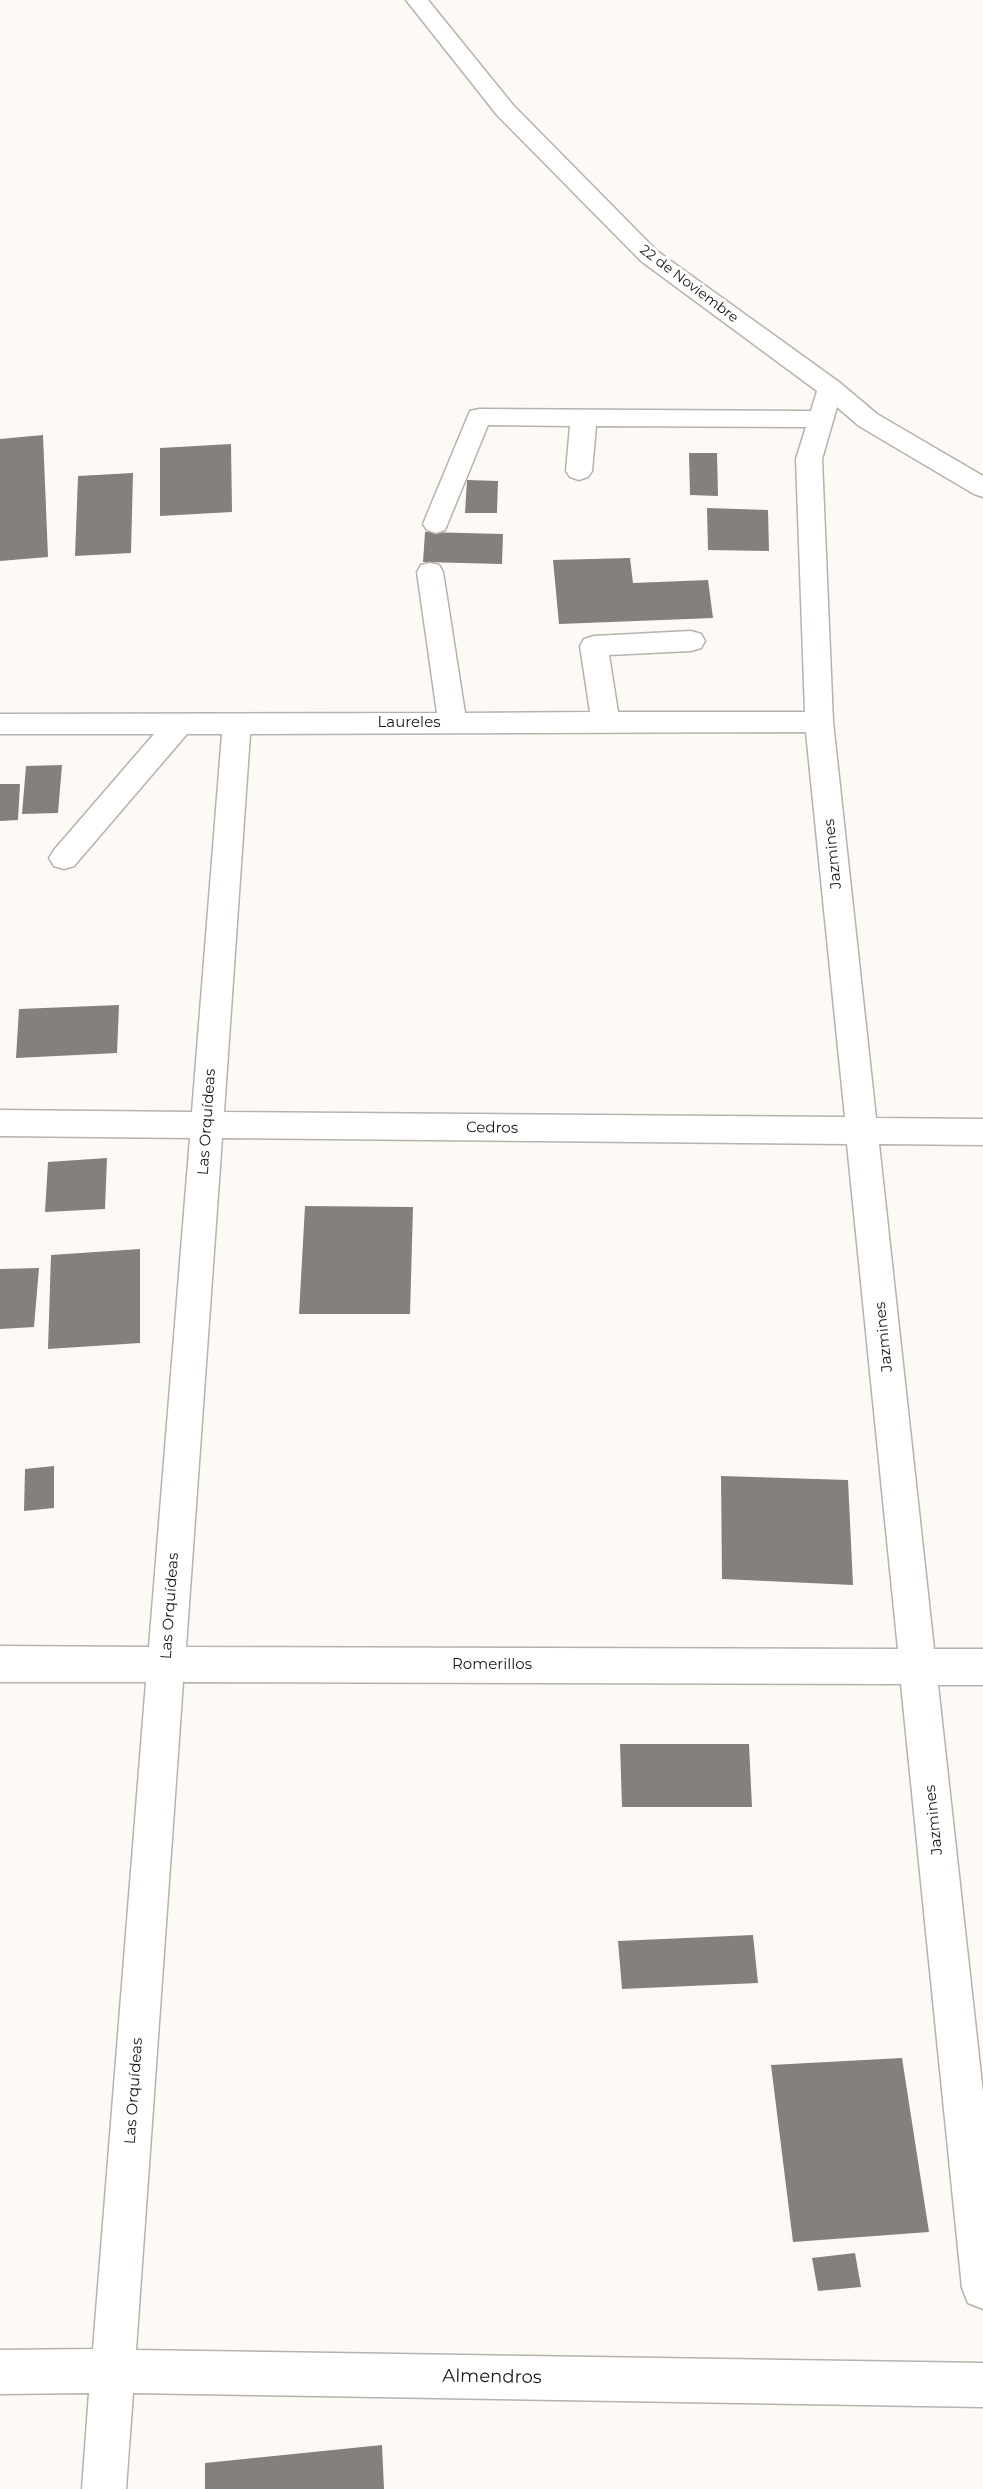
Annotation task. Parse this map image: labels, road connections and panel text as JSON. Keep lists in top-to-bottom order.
{
  "streets": {
    "street": [
      "22 de Noviembre",
      "Laureles",
      "Jazmines",
      "Las Orquídeas",
      "Cedros",
      "Romerillos",
      "Almendros"
    ]
  },
  "crossings": [
    ["22 de Noviembre", "Jazmines"],
    ["Laureles", "Jazmines"],
    ["Laureles", "Las Orquídeas"],
    ["Jazmines", "Cedros"],
    ["Jazmines", "Romerillos"],
    ["Las Orquídeas", "Cedros"],
    ["Las Orquídeas", "Romerillos"],
    ["Las Orquídeas", "Almendros"]
  ]
}
